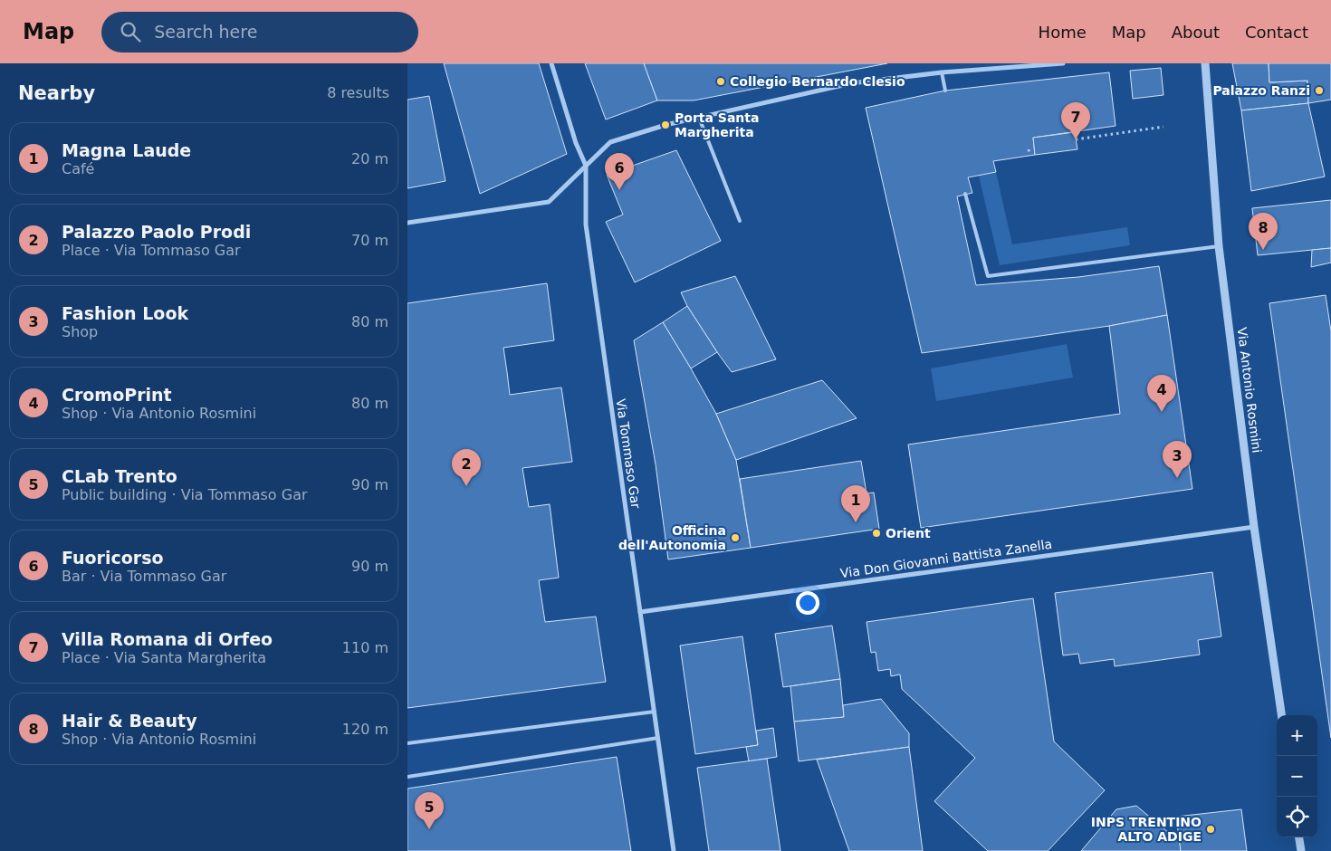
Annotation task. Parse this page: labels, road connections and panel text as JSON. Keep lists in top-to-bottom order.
{
  "streets": {
    "street": ["Via Antonio Rosmini", "Via Tommaso Gar", "Via Don Giovanni Battista Zanella"]
  },
  "crossings": [
    ["Via Antonio Rosmini", "Via Don Giovanni Battista Zanella"],
    ["Via Tommaso Gar", "Via Don Giovanni Battista Zanella"]
  ],
  "places": [
    "Collegio Bernardo Clesio",
    "Palazzo Ranzi",
    "Porta Santa Margherita",
    "Orient",
    "Officina dell'Autonomia",
    "INPS TRENTINO ALTO ADIGE"
  ],
  "page": {
    "header": "Map",
    "search": "Search here",
    "nav": [
      "Home",
      "Map",
      "About",
      "Contact"
    ],
    "heading": ["Nearby", "8 results"],
    "pins": [
      "7",
      "6",
      "8",
      "4",
      "3",
      "2",
      "1",
      "5"
    ],
    "list": [
      {
        "mark": "1",
        "name": "Magna Laude",
        "note": "Café",
        "value": "20 m"
      },
      {
        "mark": "2",
        "name": "Palazzo Paolo Prodi",
        "note": "Place · Via Tommaso Gar",
        "value": "70 m"
      },
      {
        "mark": "3",
        "name": "Fashion Look",
        "note": "Shop",
        "value": "80 m"
      },
      {
        "mark": "4",
        "name": "CromoPrint",
        "note": "Shop · Via Antonio Rosmini",
        "value": "80 m"
      },
      {
        "mark": "5",
        "name": "CLab Trento",
        "note": "Public building · Via Tommaso Gar",
        "value": "90 m"
      },
      {
        "mark": "6",
        "name": "Fuoricorso",
        "note": "Bar · Via Tommaso Gar",
        "value": "90 m"
      },
      {
        "mark": "7",
        "name": "Villa Romana di Orfeo",
        "note": "Place · Via Santa Margherita",
        "value": "110 m"
      },
      {
        "mark": "8",
        "name": "Hair & Beauty",
        "note": "Shop · Via Antonio Rosmini",
        "value": "120 m"
      }
    ],
    "map_buttons": ["+", "−"]
  }
}
